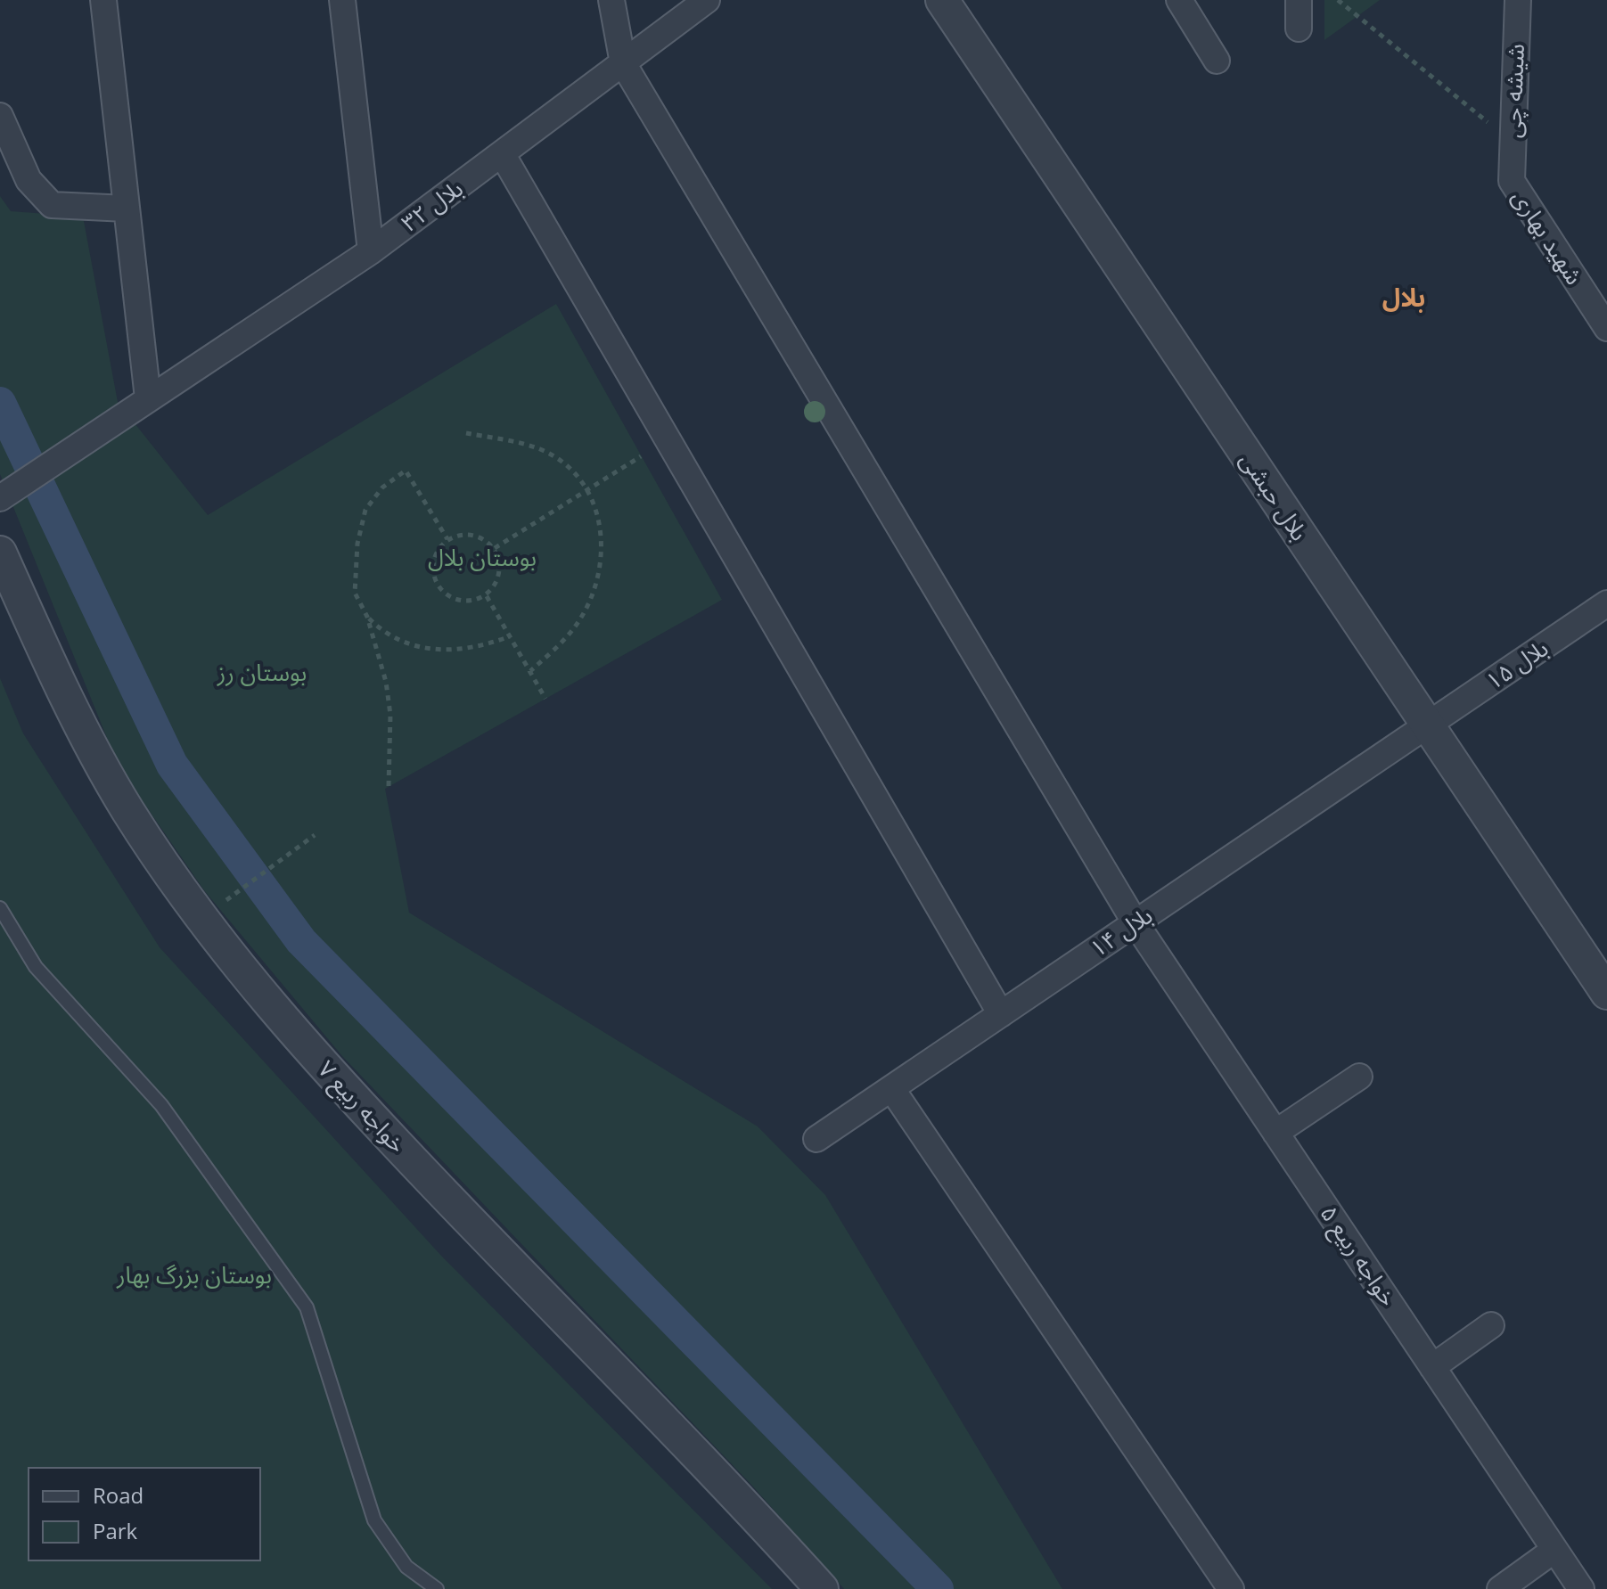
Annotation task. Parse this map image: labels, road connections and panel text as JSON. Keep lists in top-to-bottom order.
{
  "streets": {
    "street": [
      "شیشه چی",
      "بلال ۳۲",
      "شهید بهاری",
      "بلال حبشی",
      "بلال ۱۵",
      "بلال ۱۴",
      "خواجه ربیع ۷",
      "خواجه ربیع ۵"
    ]
  },
  "crossings": [
    ["شیشه چی", "شهید بهاری"],
    ["بلال ۳۲", "خواجه ربیع ۵"],
    ["بلال حبشی", "بلال ۱۵"],
    ["بلال حبشی", "بلال ۱۴"],
    ["بلال ۱۵", "بلال ۱۴"],
    ["بلال ۱۴", "خواجه ربیع ۵"]
  ],
  "districts": ["بلال"],
  "parks": ["بوستان بلال", "بوستان رز", "بوستان بزرگ بهار"],
  "legend": ["Road", "Park"]
}
